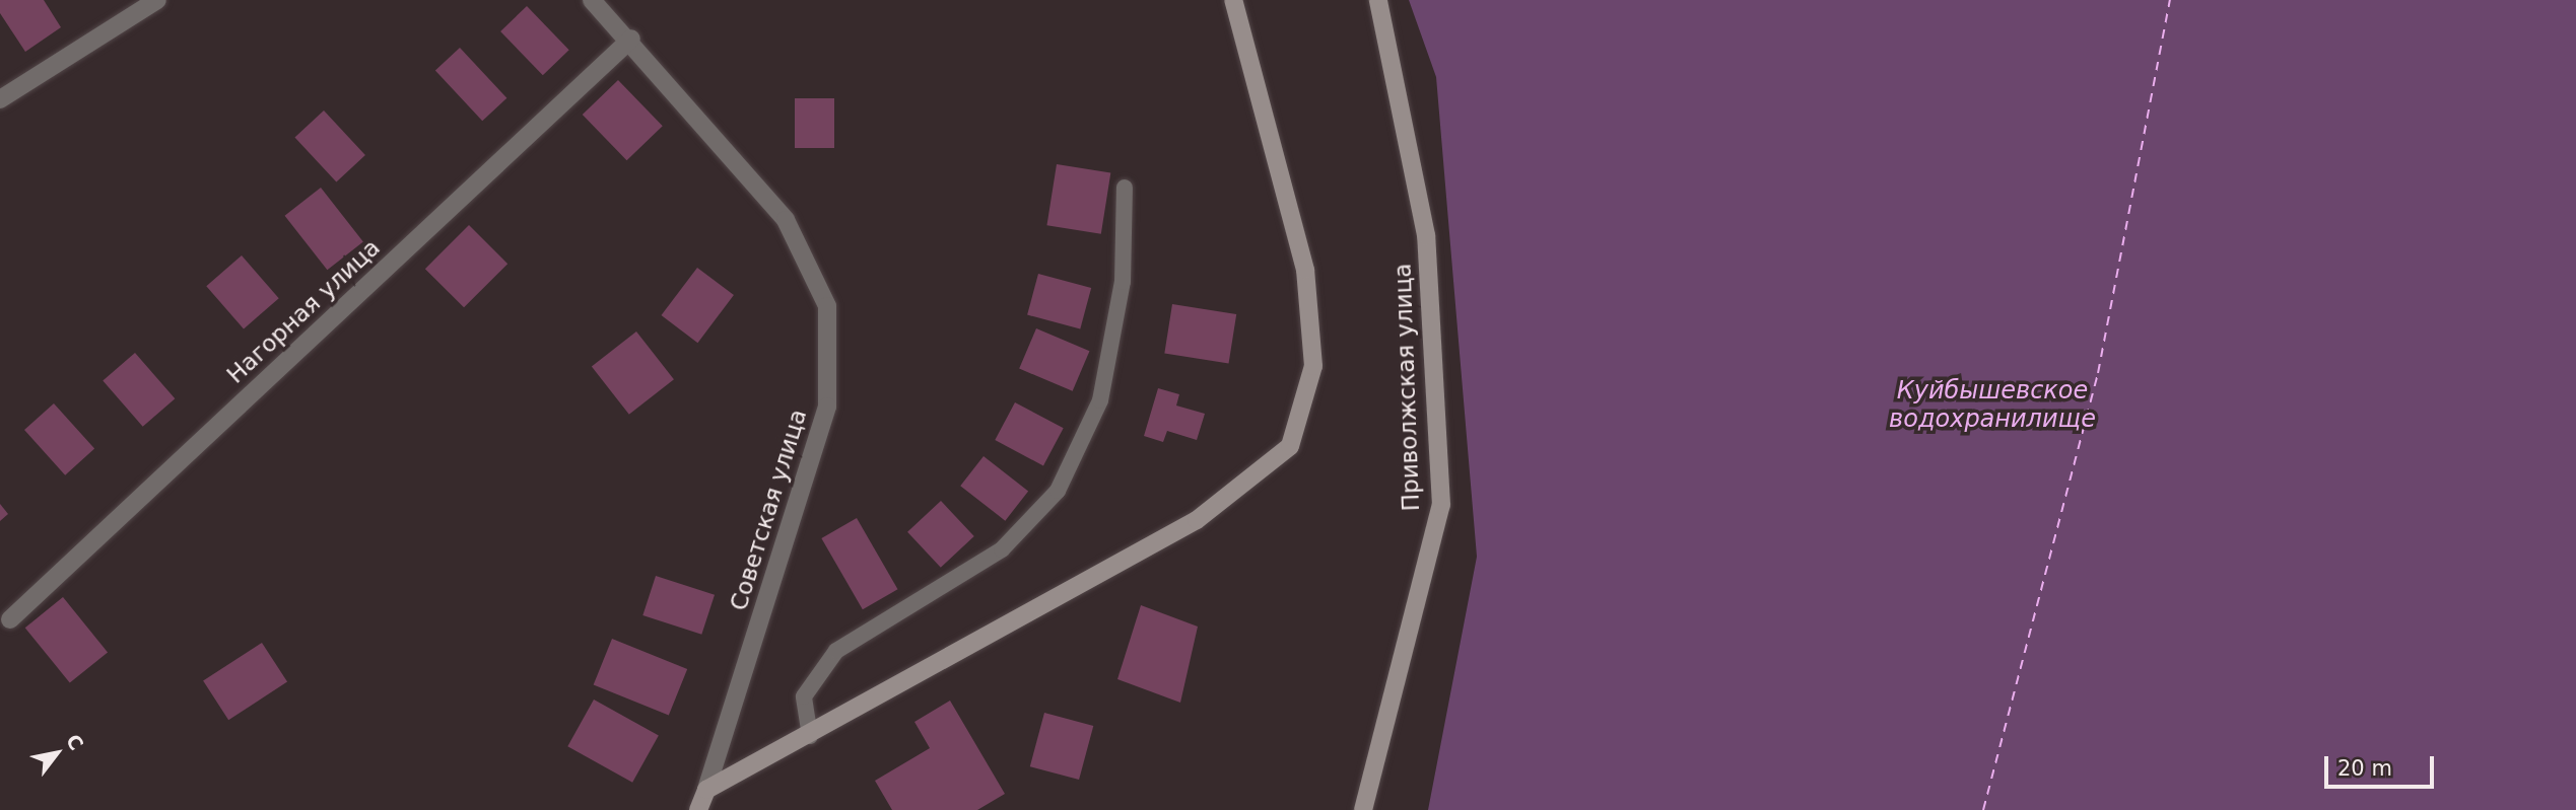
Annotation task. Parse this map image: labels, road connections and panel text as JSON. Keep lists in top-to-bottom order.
{
  "streets": {
    "street": ["Нагорная улица", "Приволжская улица", "Советская улица"]
  },
  "crossings": [
    ["Нагорная улица", "Советская улица"]
  ],
  "water": ["Куйбышевское водохранилище"],
  "scale_bar": "20 m",
  "north": "top right"
}
